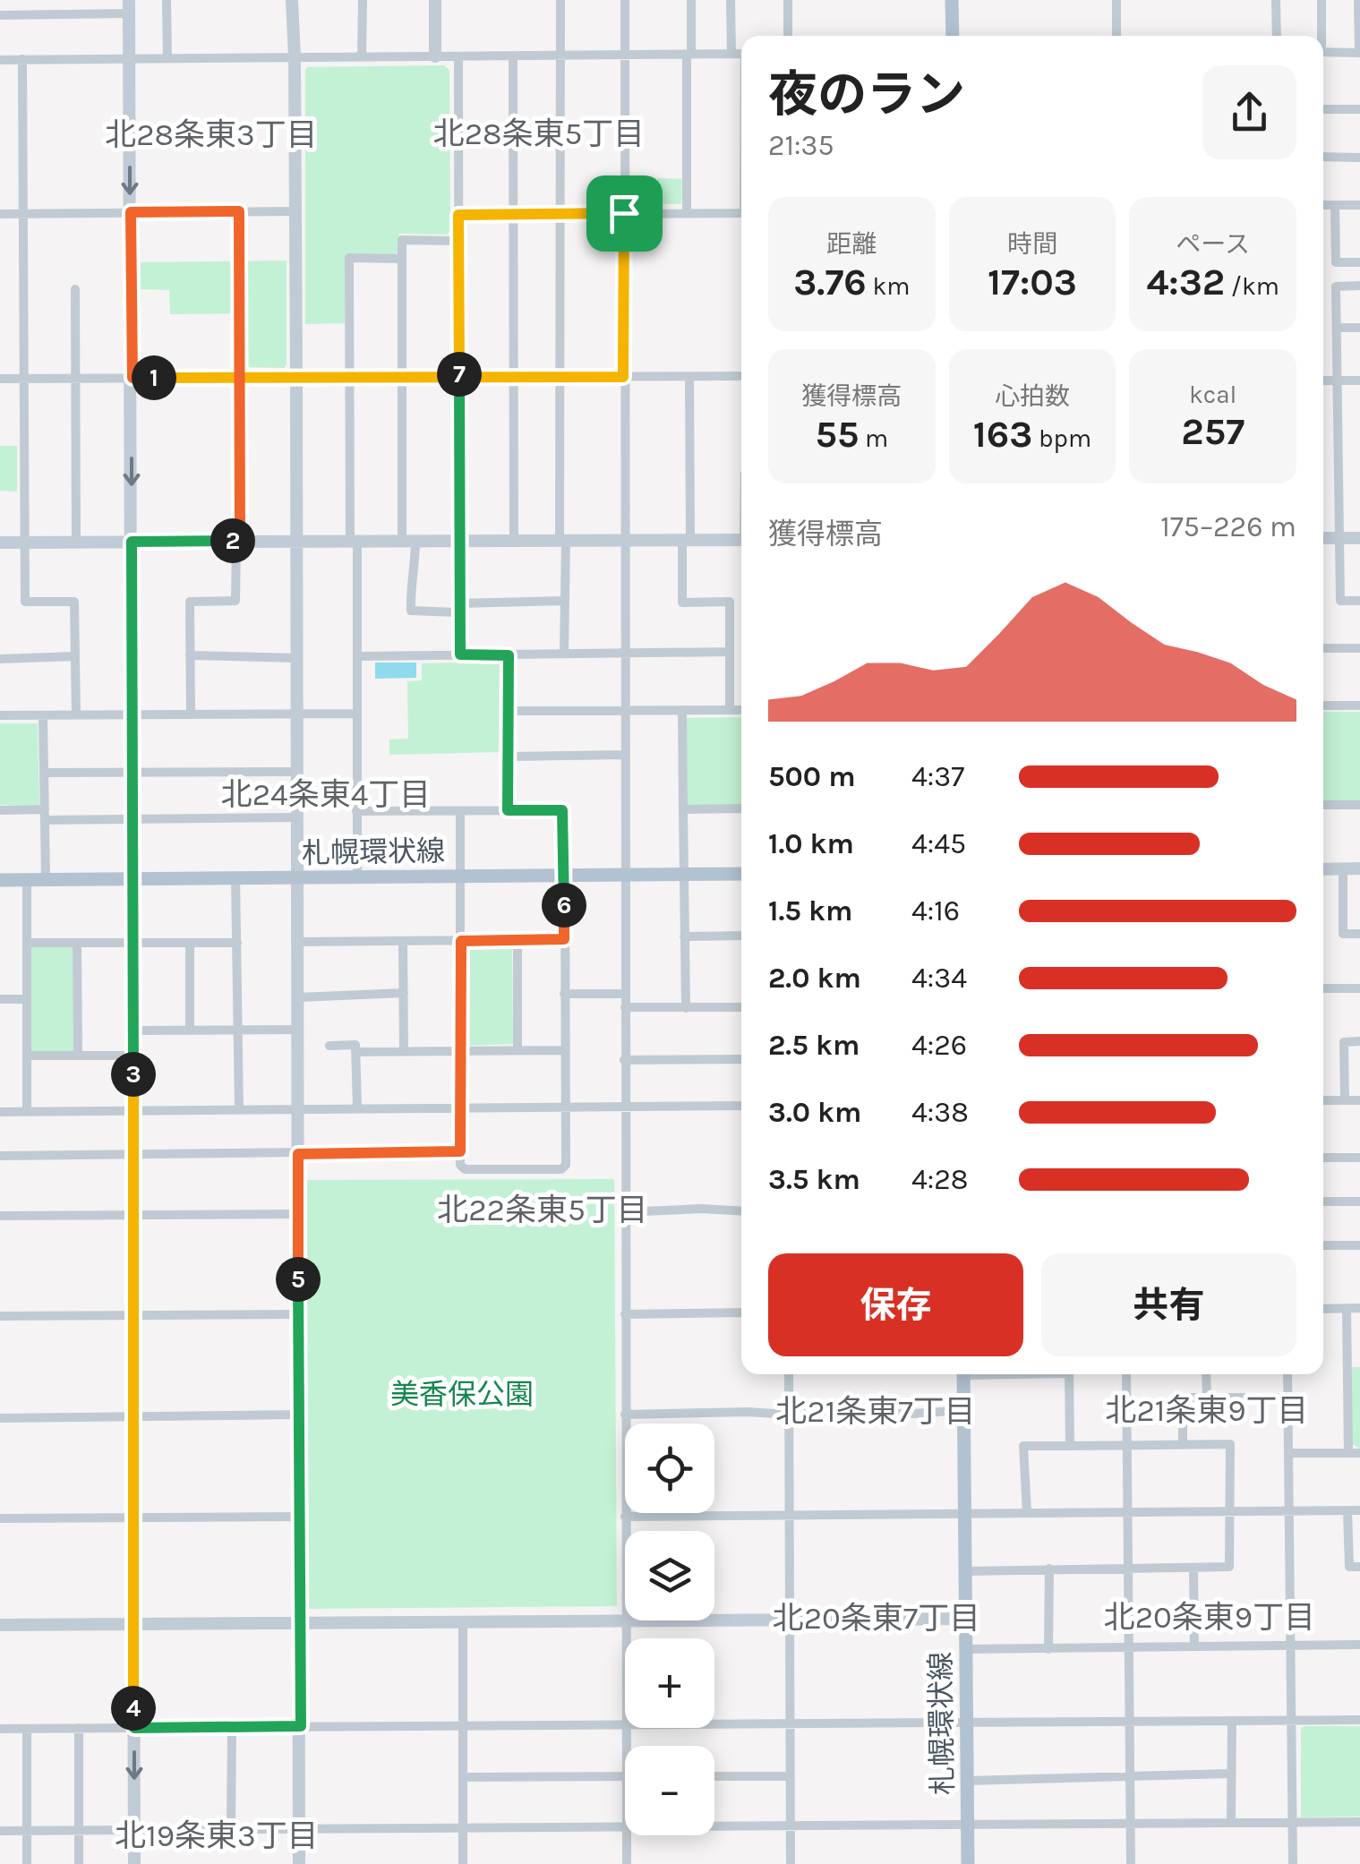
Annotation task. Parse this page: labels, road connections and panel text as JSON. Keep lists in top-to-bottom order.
{
  "streets": {
    "main road": ["札幌環状線"]
  },
  "districts": [
    "北28条東5丁目",
    "北28条東3丁目",
    "北24条東4丁目",
    "北22条東5丁目",
    "北21条東9丁目",
    "北21条東7丁目",
    "北20条東9丁目",
    "北20条東7丁目",
    "北19条東3丁目"
  ],
  "parks": ["美香保公園"],
  "page": {
    "heading": ["夜のラン", "21:35"],
    "stats": [
      ["距離", "3.76 km"],
      ["時間", "17:03"],
      ["ペース", "4:32 /km"],
      ["獲得標高", "55 m"],
      ["心拍数", "163 bpm"],
      ["kcal", "257"]
    ],
    "pins": [
      "7",
      "1",
      "2",
      "6",
      "3",
      "5",
      "4"
    ],
    "chart": ["獲得標高", "175–226 m"],
    "list": [
      {
        "name": "500 m",
        "note": "4:37"
      },
      {
        "name": "1.0 km",
        "note": "4:45"
      },
      {
        "name": "1.5 km",
        "note": "4:16"
      },
      {
        "name": "2.0 km",
        "note": "4:34"
      },
      {
        "name": "2.5 km",
        "note": "4:26"
      },
      {
        "name": "3.0 km",
        "note": "4:38"
      },
      {
        "name": "3.5 km",
        "note": "4:28"
      }
    ],
    "buttons": ["保存", "共有"],
    "map_buttons": ["+", "−"]
  }
}
